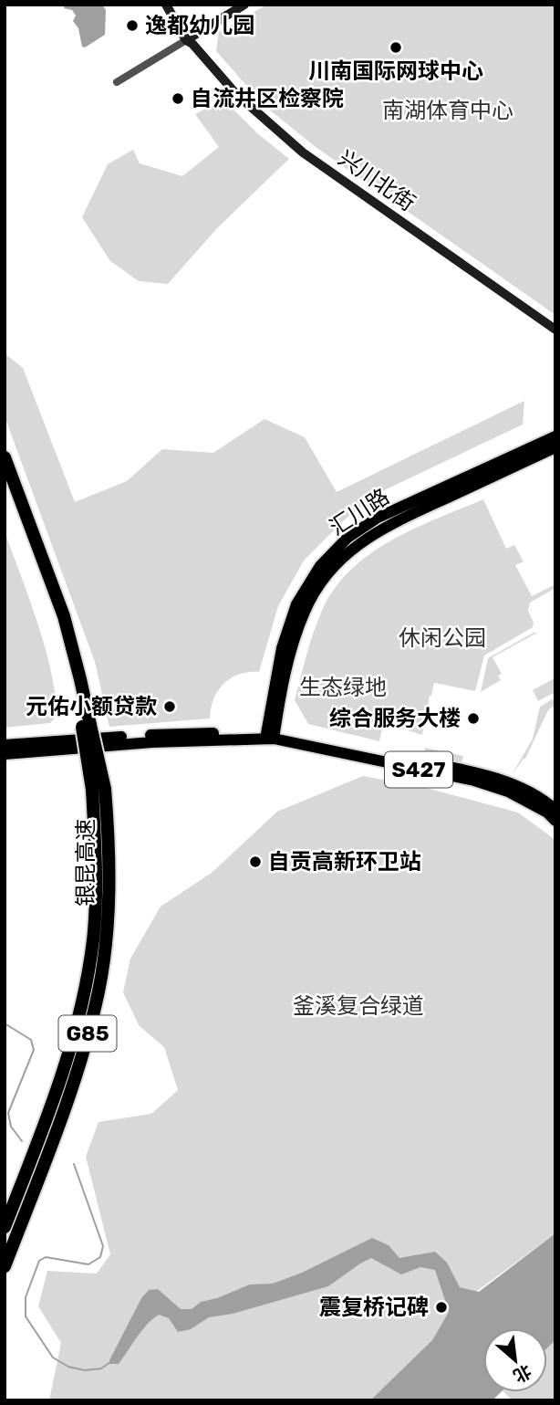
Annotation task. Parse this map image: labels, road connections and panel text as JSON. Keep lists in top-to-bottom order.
{
  "streets": {
    "highway": ["银昆高速", "G85"],
    "main road": ["汇川路", "S427"],
    "street": ["兴川北街"]
  },
  "crossings": [
    ["汇川路", "S427"]
  ],
  "parks": [
    "南湖体育中心",
    "休闲公园",
    "生态绿地",
    "釜溪复合绿道"
  ],
  "places": [
    "逸都幼儿园",
    "川南国际网球中心",
    "自流井区检察院",
    "元佑小额贷款",
    "综合服务大楼",
    "自贡高新环卫站",
    "震复桥记碑"
  ],
  "north": "bottom right"
}
